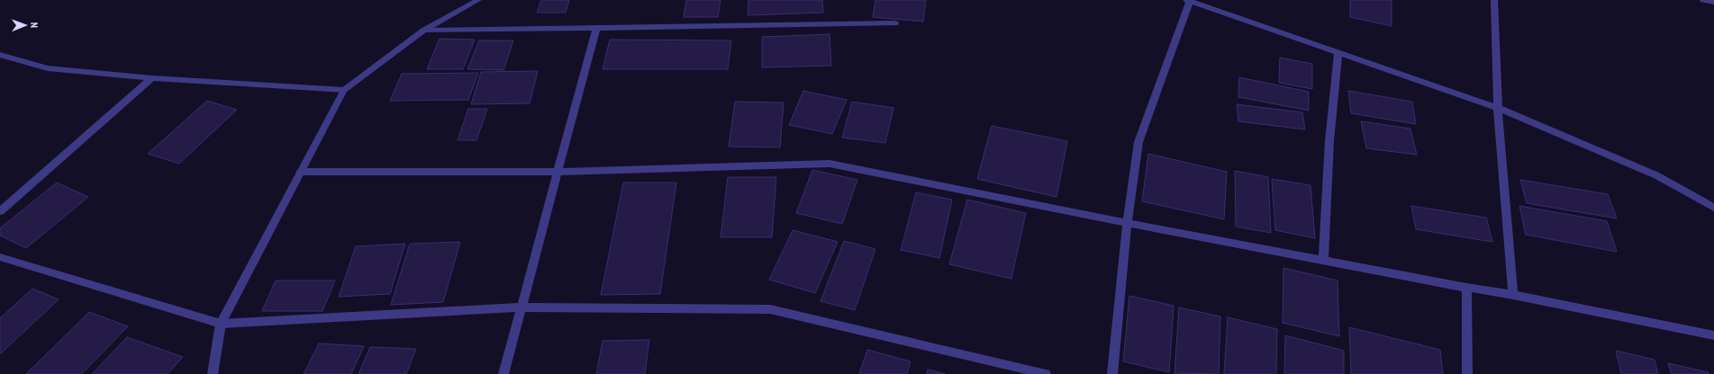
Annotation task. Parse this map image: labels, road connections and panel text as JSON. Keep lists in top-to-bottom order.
{
  "north": "right"
}
